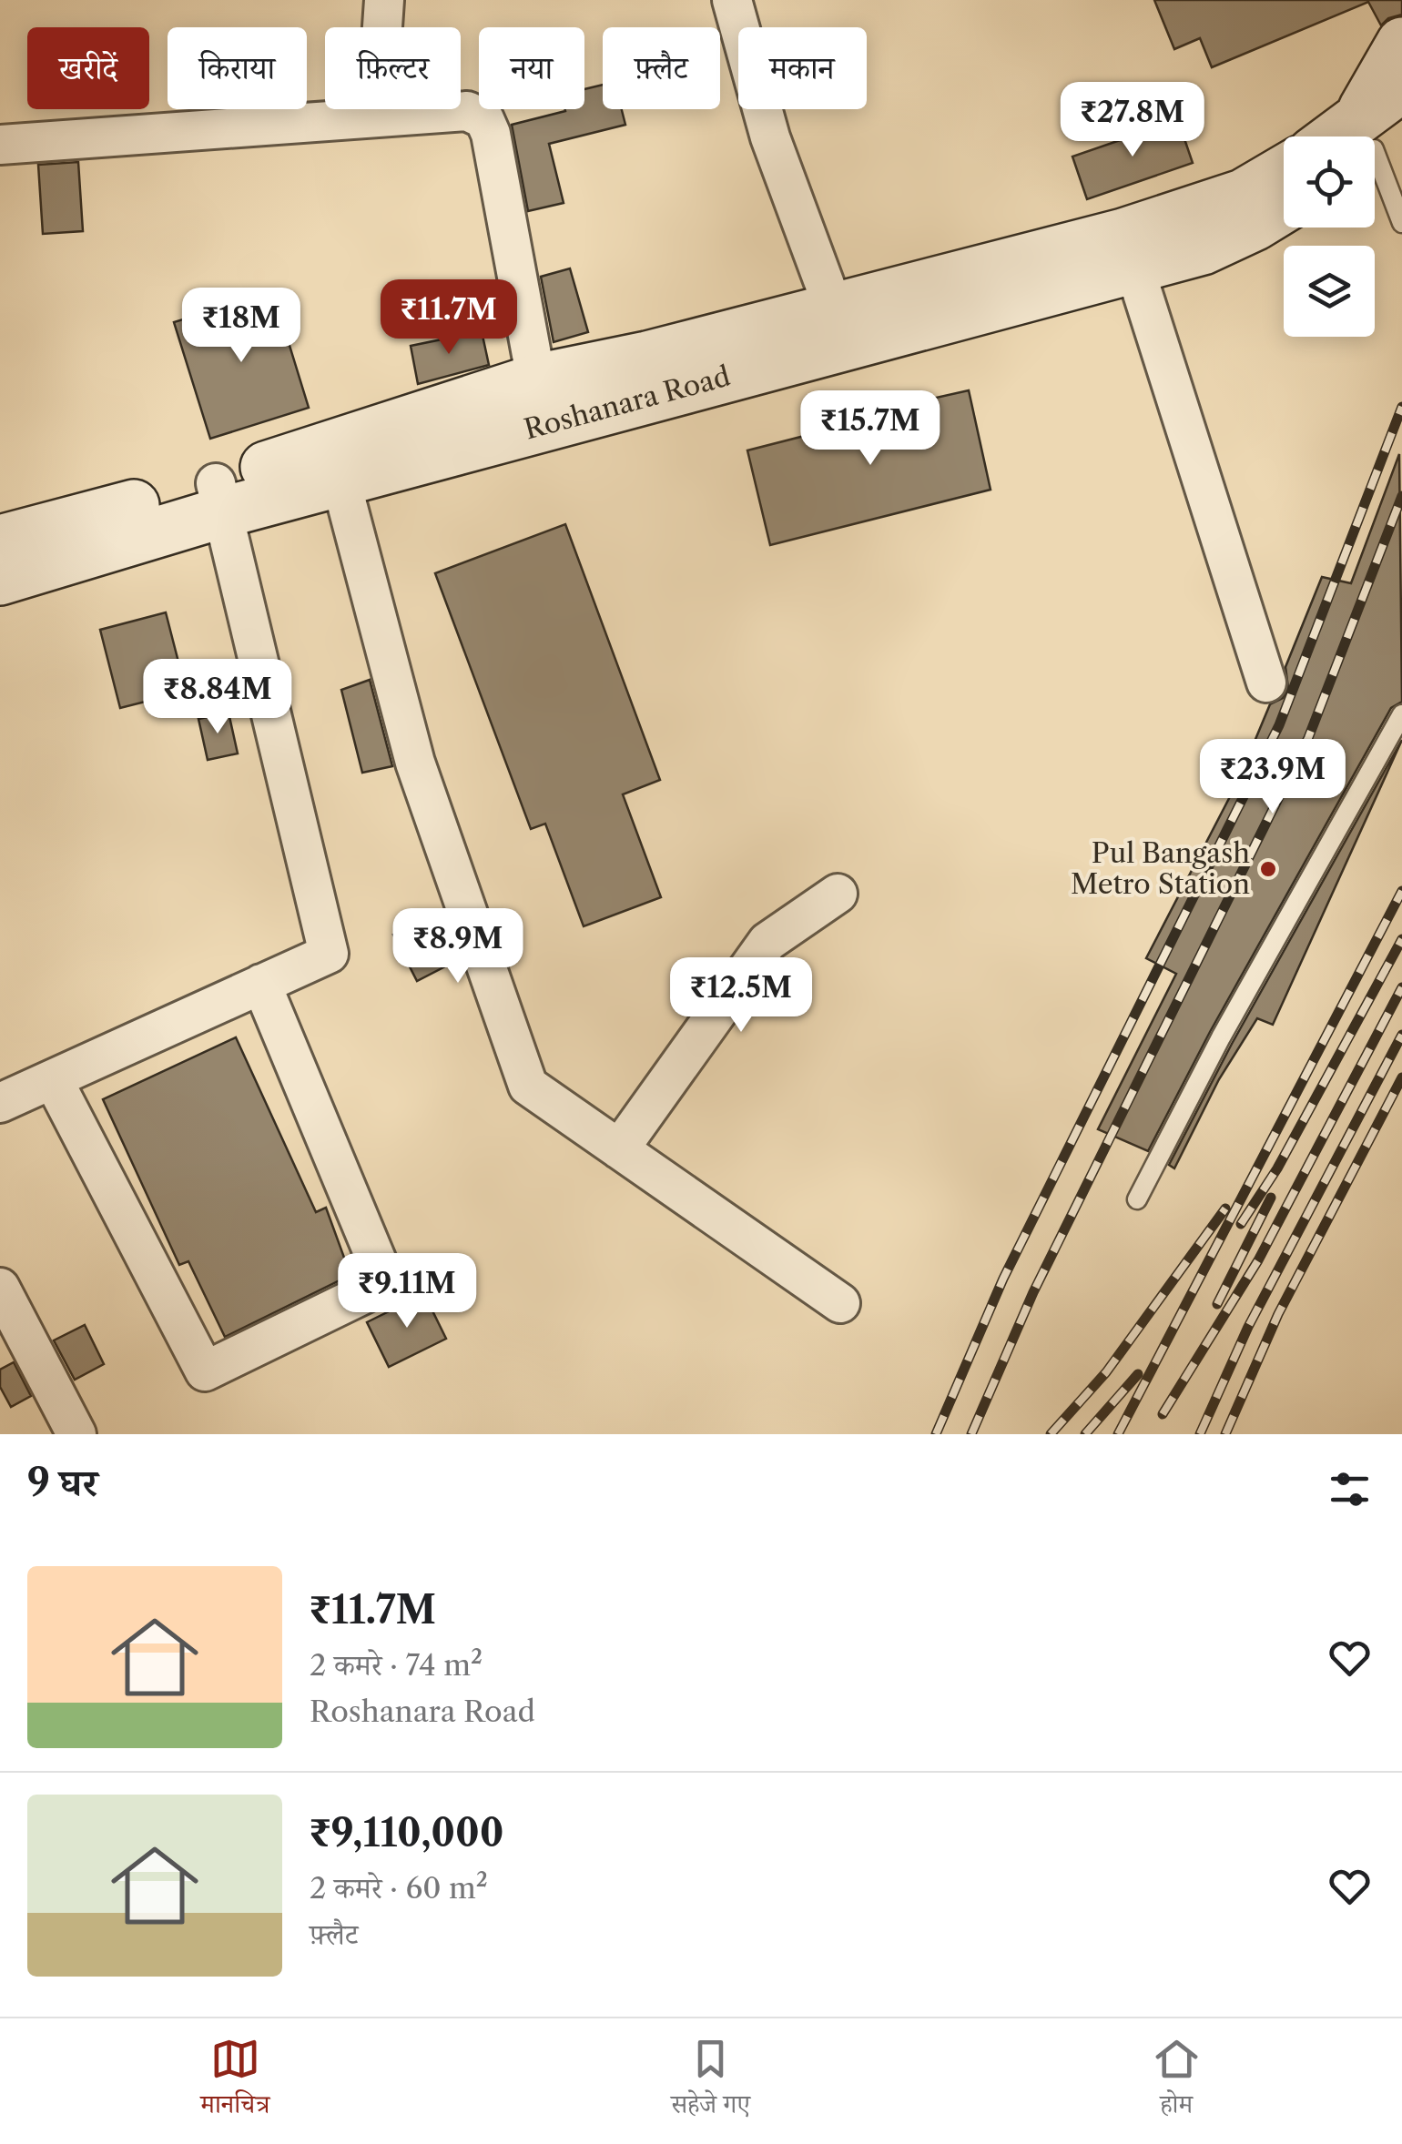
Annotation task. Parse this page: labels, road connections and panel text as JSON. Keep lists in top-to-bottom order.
{
  "streets": {
    "street": ["Roshanara Road"]
  },
  "places": ["Pul Bangash Metro Station"],
  "page": {
    "chip": [
      "खरीदें",
      "किराया",
      "फ़िल्टर",
      "नया",
      "फ़्लैट",
      "मकान"
    ],
    "price": [
      "₹27.8M",
      "₹11.7M",
      "₹18M",
      "₹15.7M",
      "₹8.84M",
      "₹23.9M",
      "₹8.9M",
      "₹12.5M",
      "₹9.11M"
    ],
    "heading": "9 घर",
    "list": [
      {
        "name": "₹11.7M",
        "note": "2 कमरे · 74 m² · Roshanara Road"
      },
      {
        "name": "₹9,110,000",
        "note": "2 कमरे · 60 m² · फ़्लैट"
      }
    ],
    "tabs": ["मानचित्र", "सहेजे गए", "होम"]
  }
}
